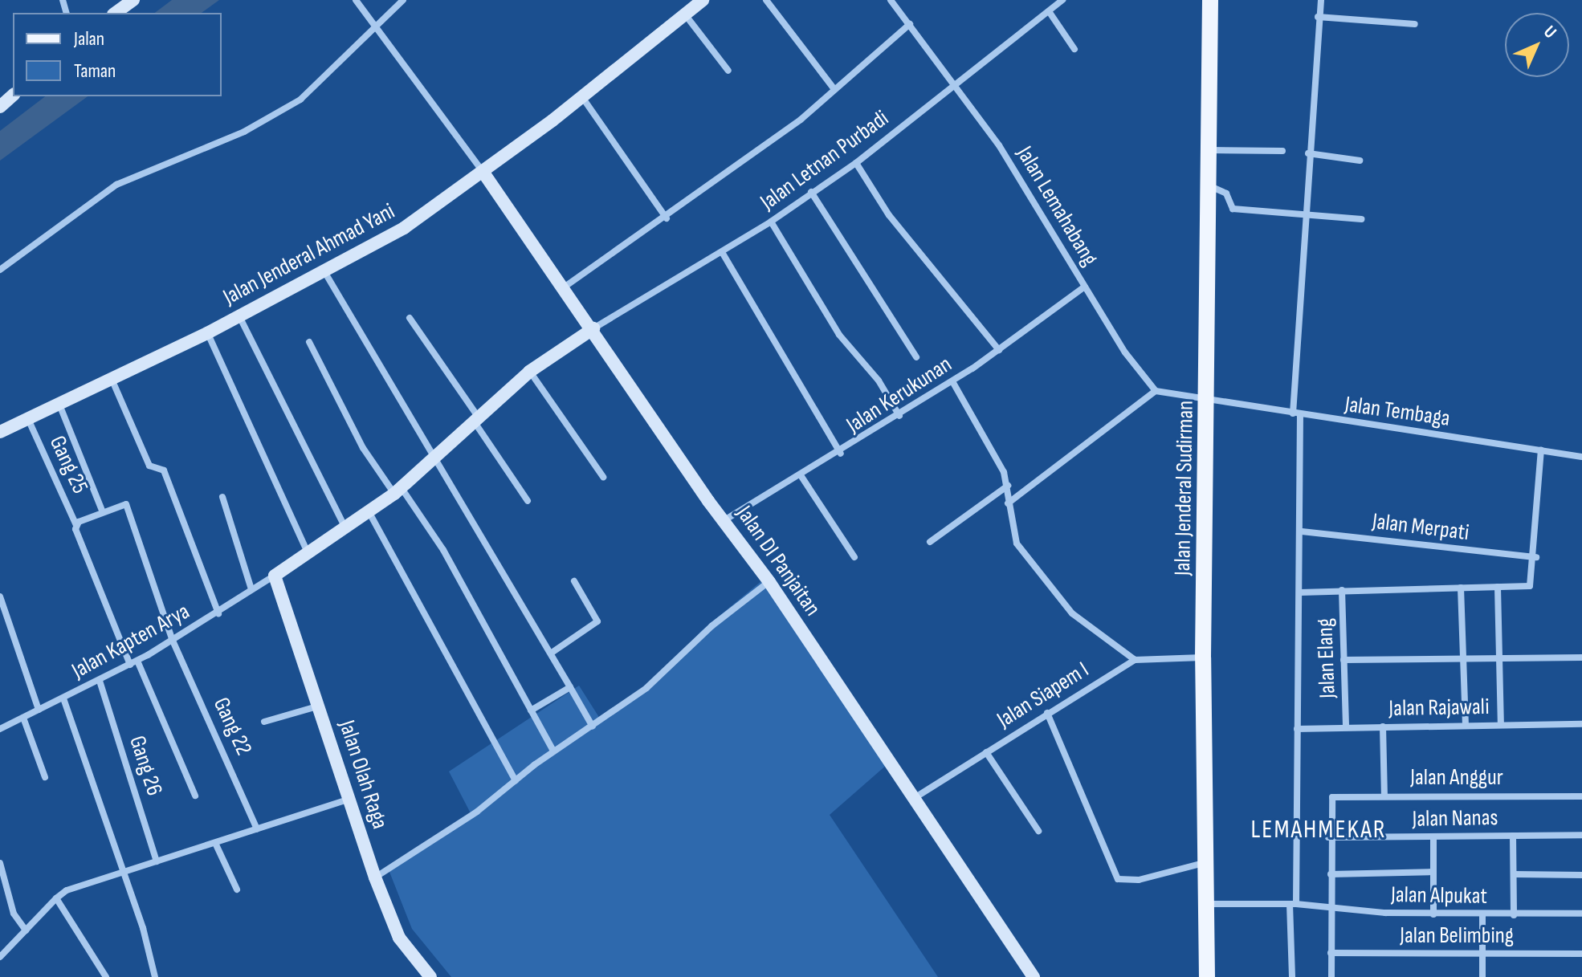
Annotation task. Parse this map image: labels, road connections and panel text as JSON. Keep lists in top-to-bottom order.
{
  "streets": {
    "main road": ["Jalan Jenderal Sudirman"],
    "street": [
      "Jalan Letnan Purbadi",
      "Jalan Lemahabang",
      "Jalan Jenderal Ahmad Yani",
      "Jalan Kerukunan",
      "Jalan Tembaga",
      "Gang 25",
      "Jalan Merpati",
      "Jalan DI Panjaitan",
      "Jalan Kapten Arya",
      "Jalan Elang",
      "Jalan Siapem I",
      "Jalan Rajawali",
      "Gang 22",
      "Gang 26",
      "Jalan Olah Raga",
      "Jalan Anggur",
      "Jalan Nanas",
      "Jalan Alpukat",
      "Jalan Belimbing"
    ]
  },
  "crossings": [
    ["Jalan Letnan Purbadi", "Jalan Lemahabang"],
    ["Jalan Letnan Purbadi", "Jalan DI Panjaitan"],
    ["Jalan Lemahabang", "Jalan Kerukunan"],
    ["Jalan Jenderal Ahmad Yani", "Gang 25"],
    ["Jalan Jenderal Ahmad Yani", "Jalan DI Panjaitan"],
    ["Jalan Kerukunan", "Jalan DI Panjaitan"],
    ["Jalan Tembaga", "Jalan Jenderal Sudirman"],
    ["Gang 25", "Jalan Kapten Arya"],
    ["Jalan Jenderal Sudirman", "Jalan Siapem I"],
    ["Jalan Jenderal Sudirman", "Jalan Alpukat"],
    ["Jalan DI Panjaitan", "Jalan Siapem I"],
    ["Jalan Kapten Arya", "Gang 22"],
    ["Jalan Kapten Arya", "Gang 26"],
    ["Jalan Kapten Arya", "Jalan Olah Raga"],
    ["Jalan Elang", "Jalan Rajawali"],
    ["Jalan Anggur", "Jalan Nanas"]
  ],
  "districts": ["LEMAHMEKAR"],
  "legend": ["Jalan", "Taman"],
  "north": "top right"
}
